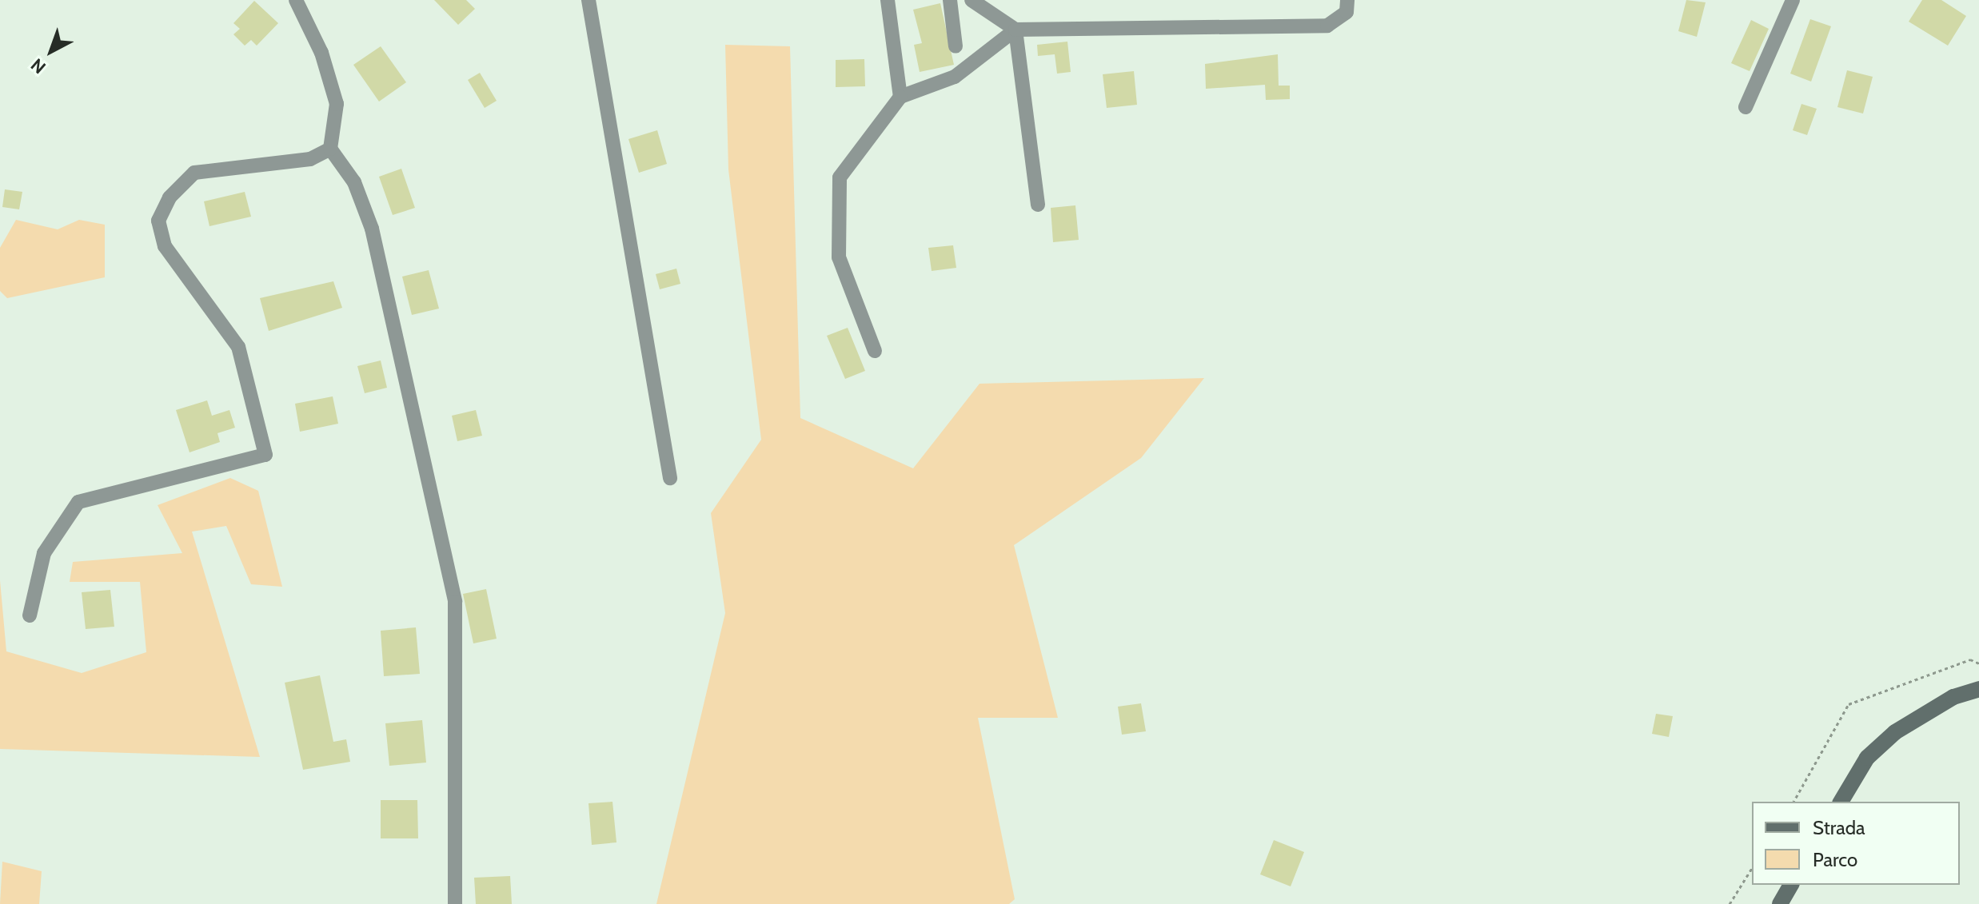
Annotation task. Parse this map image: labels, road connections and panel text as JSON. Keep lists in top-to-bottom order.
{
  "legend": ["Strada", "Parco"],
  "north": "bottom left"
}
